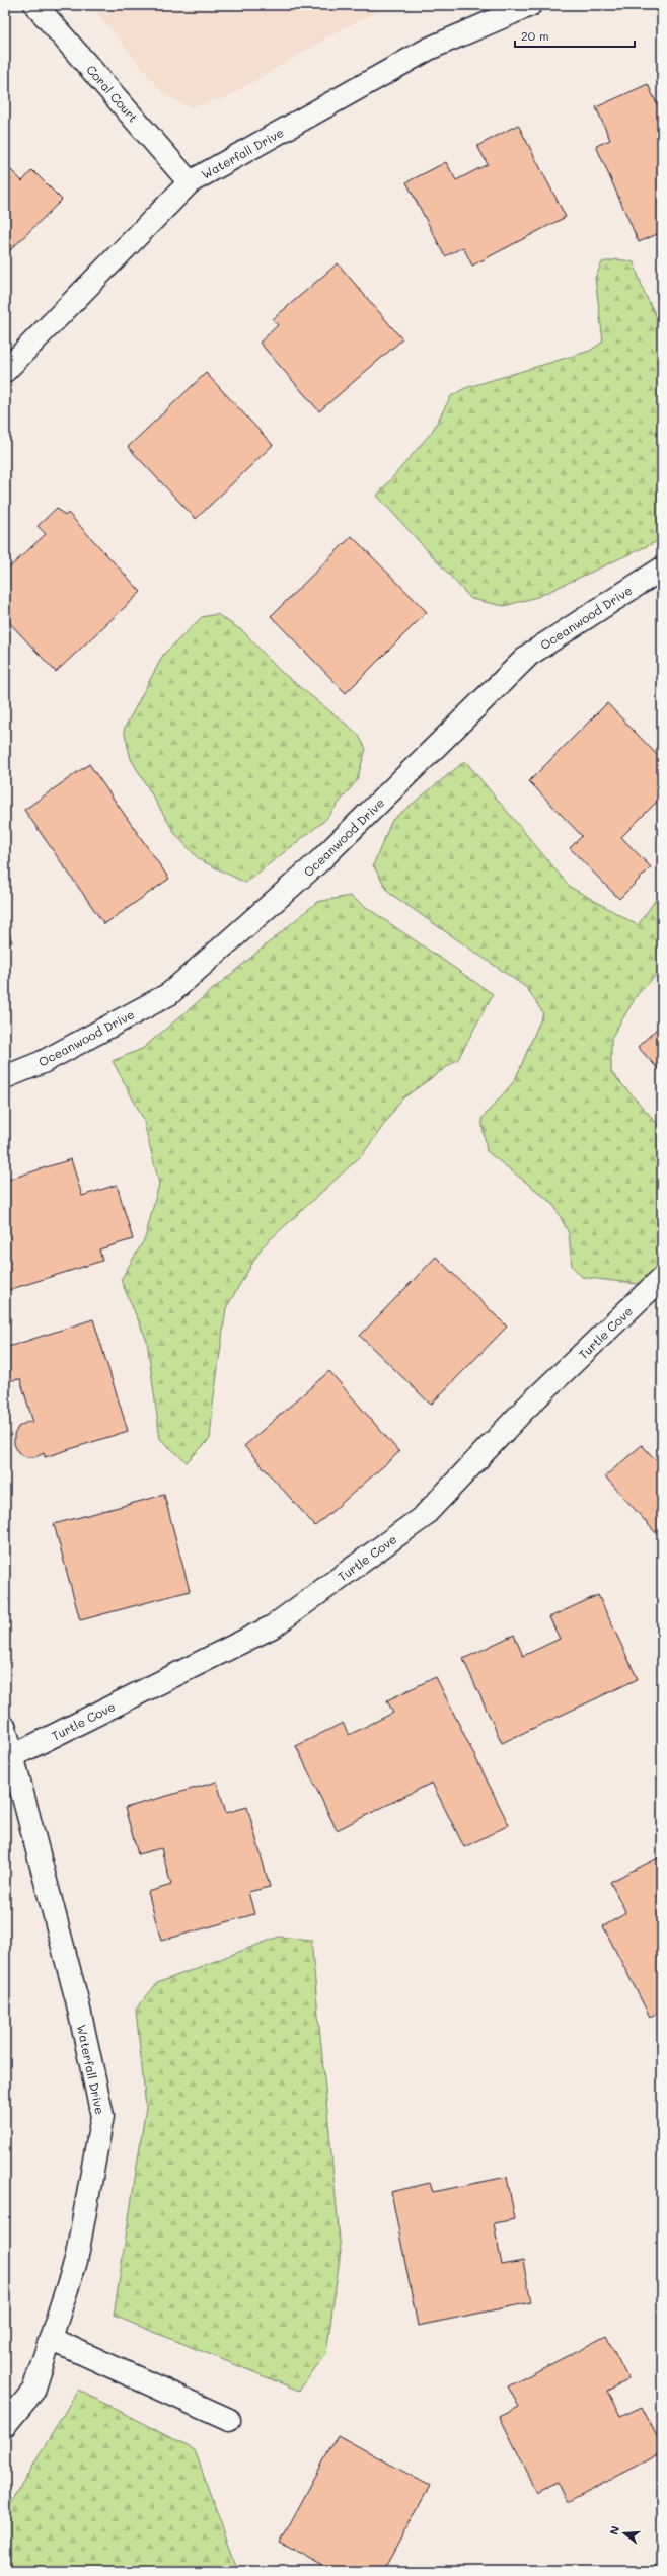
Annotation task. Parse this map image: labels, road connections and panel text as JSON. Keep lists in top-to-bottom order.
{
  "streets": {
    "street": [
      "Coral Court",
      "Waterfall Drive",
      "Oceanwood Drive",
      "Turtle Cove"
    ]
  },
  "crossings": [
    ["Coral Court", "Waterfall Drive"],
    ["Waterfall Drive", "Turtle Cove"]
  ],
  "scale_bar": "20 m",
  "north": "left"
}
